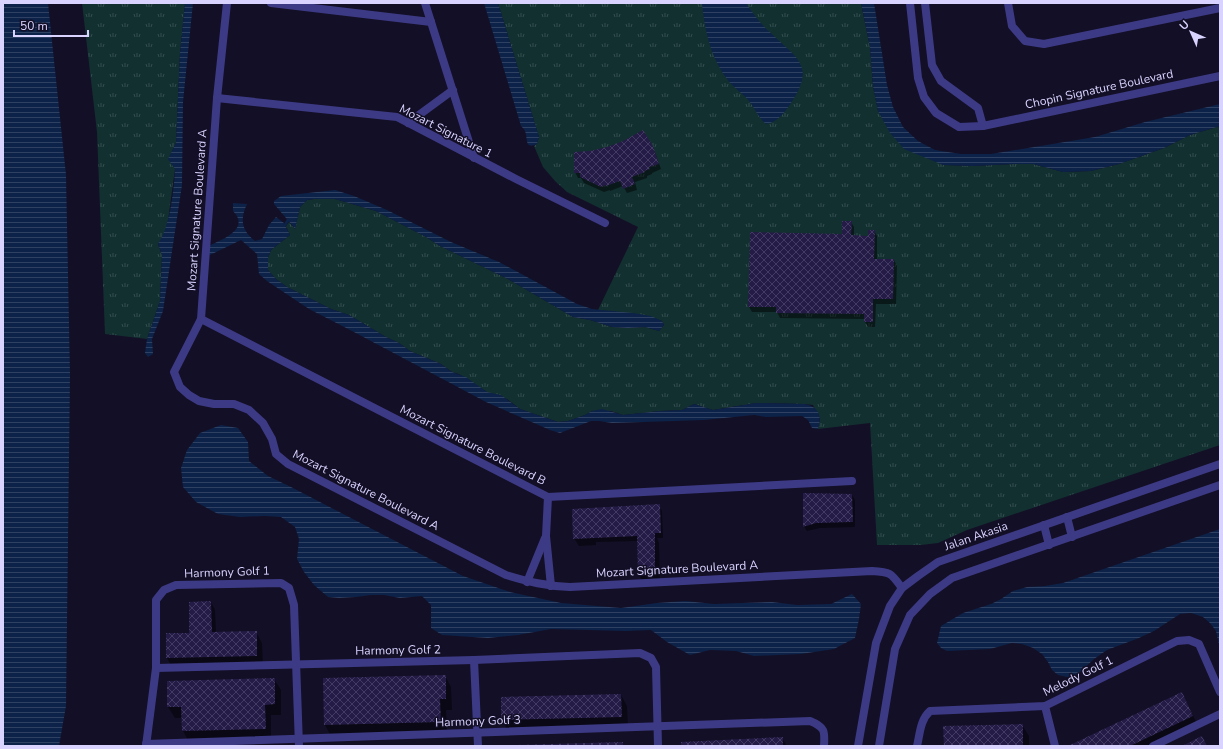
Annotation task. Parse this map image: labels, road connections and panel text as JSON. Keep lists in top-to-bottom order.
{
  "streets": {
    "street": [
      "Chopin Signature Boulevard",
      "Mozart Signature 1",
      "Mozart Signature Boulevard A",
      "Mozart Signature Boulevard B",
      "Jalan Akasia",
      "Harmony Golf 1",
      "Harmony Golf 2",
      "Melody Golf 1",
      "Harmony Golf 3"
    ]
  },
  "crossings": [
    ["Mozart Signature 1", "Mozart Signature Boulevard A"],
    ["Mozart Signature Boulevard A", "Mozart Signature Boulevard B"],
    ["Mozart Signature Boulevard A", "Jalan Akasia"],
    ["Harmony Golf 1", "Harmony Golf 2"],
    ["Harmony Golf 2", "Harmony Golf 3"]
  ],
  "scale_bar": "50 m",
  "north": "top left"
}
